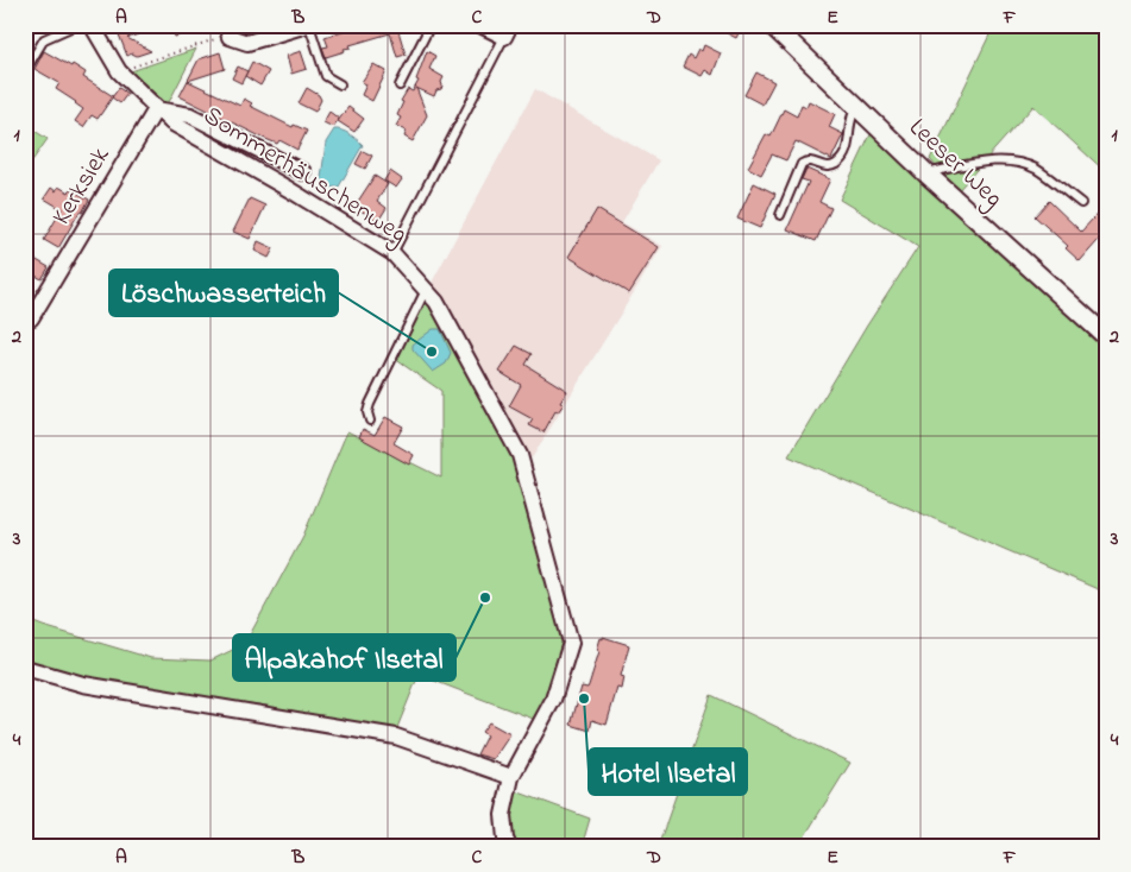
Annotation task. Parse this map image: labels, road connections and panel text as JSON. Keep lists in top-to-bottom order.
{
  "streets": {
    "street": ["Leeser Weg", "Sommerhäuschenweg", "Kerksiek"]
  },
  "crossings": [
    ["Sommerhäuschenweg", "Kerksiek"]
  ],
  "places": ["Löschwasserteich", "Alpakahof Ilsetal", "Hotel Ilsetal"],
  "grid": {
    "columns": [
      "A",
      "B",
      "C",
      "D",
      "E",
      "F"
    ],
    "rows": [
      "1",
      "2",
      "3",
      "4"
    ]
  }
}
